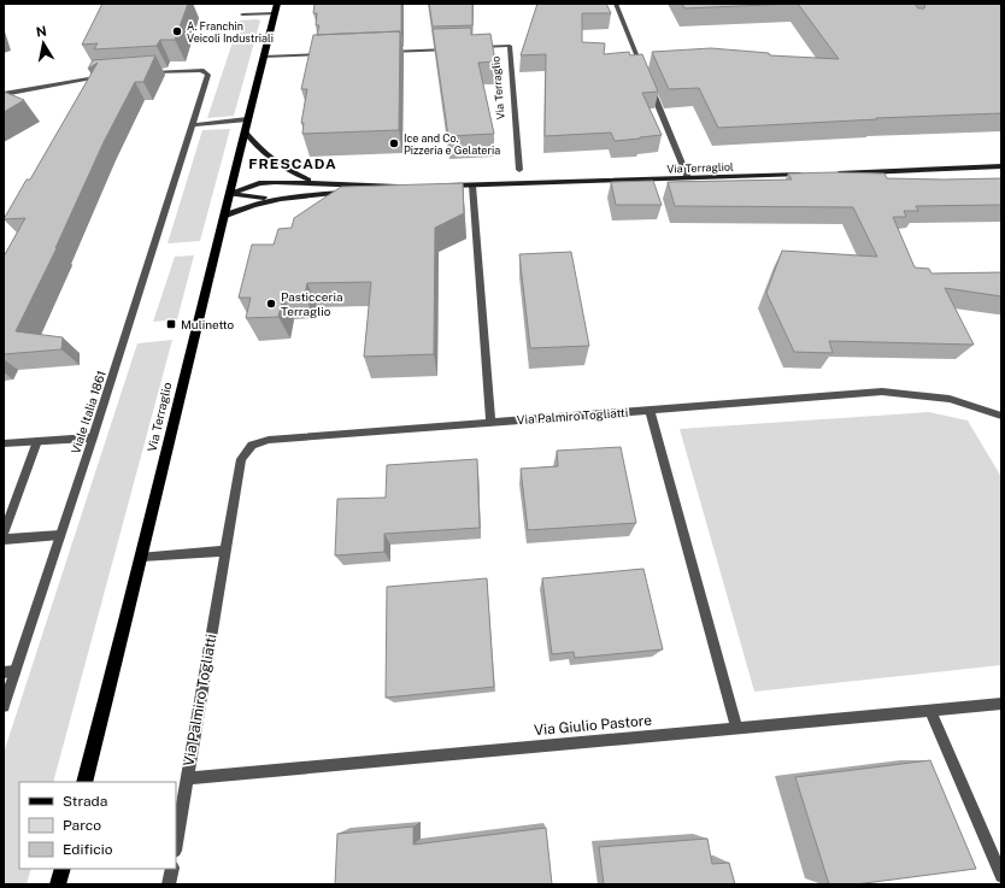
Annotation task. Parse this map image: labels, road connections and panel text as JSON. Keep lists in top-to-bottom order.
{
  "streets": {
    "main road": ["Via Terraglio"],
    "street": [
      "Via Terragliol",
      "Viale Italia 1861",
      "Via Palmiro Togliatti",
      "Via Giulio Pastore"
    ]
  },
  "crossings": [
    ["Via Palmiro Togliatti", "Via Giulio Pastore"]
  ],
  "districts": ["FRESCADA"],
  "places": {
    "other": ["A. Franchin Veicoli Industriali", "Ice and Co. Pizzeria e Gelateria", "Pasticceria Terraglio"],
    "transit": ["Mulinetto"]
  },
  "legend": ["Strada", "Parco", "Edificio"],
  "north": "top"
}
